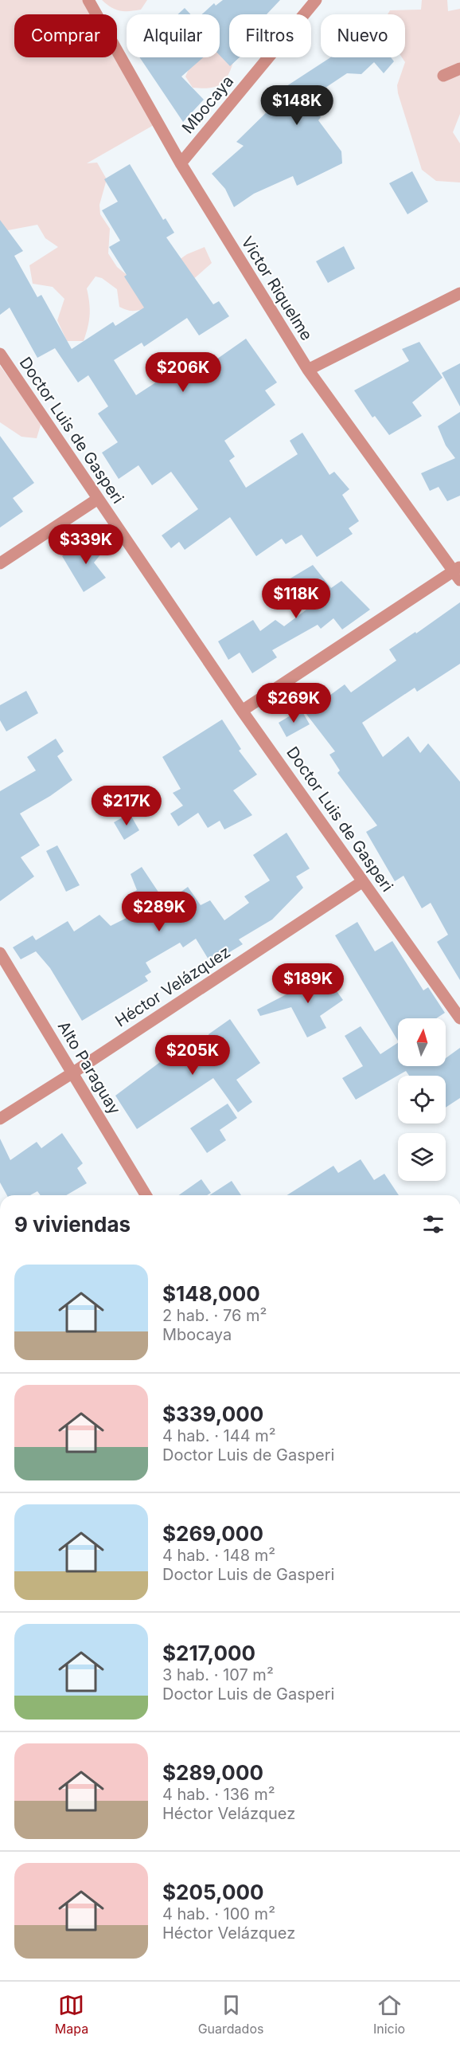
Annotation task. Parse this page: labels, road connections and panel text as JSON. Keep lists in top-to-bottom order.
{
  "streets": {
    "street": [
      "Mbocaya",
      "Victor Riquelme",
      "Doctor Luis de Gasperi",
      "Héctor Velázquez",
      "Alto Paraguay"
    ]
  },
  "crossings": [
    ["Mbocaya", "Victor Riquelme"],
    ["Doctor Luis de Gasperi", "Héctor Velázquez"],
    ["Héctor Velázquez", "Alto Paraguay"]
  ],
  "north": "top",
  "page": {
    "chip": [
      "Comprar",
      "Alquilar",
      "Filtros",
      "Nuevo"
    ],
    "price": [
      "$148K",
      "$206K",
      "$339K",
      "$118K",
      "$269K",
      "$217K",
      "$289K",
      "$189K",
      "$205K"
    ],
    "heading": "9 viviendas",
    "list": [
      {
        "name": "$148,000",
        "note": "2 hab. · 76 m² · Mbocaya"
      },
      {
        "name": "$339,000",
        "note": "4 hab. · 144 m² · Doctor Luis de Gasperi"
      },
      {
        "name": "$269,000",
        "note": "4 hab. · 148 m² · Doctor Luis de Gasperi"
      },
      {
        "name": "$217,000",
        "note": "3 hab. · 107 m² · Doctor Luis de Gasperi"
      },
      {
        "name": "$289,000",
        "note": "4 hab. · 136 m² · Héctor Velázquez"
      },
      {
        "name": "$205,000",
        "note": "4 hab. · 100 m² · Héctor Velázquez"
      }
    ],
    "tabs": ["Mapa", "Guardados", "Inicio"]
  }
}
